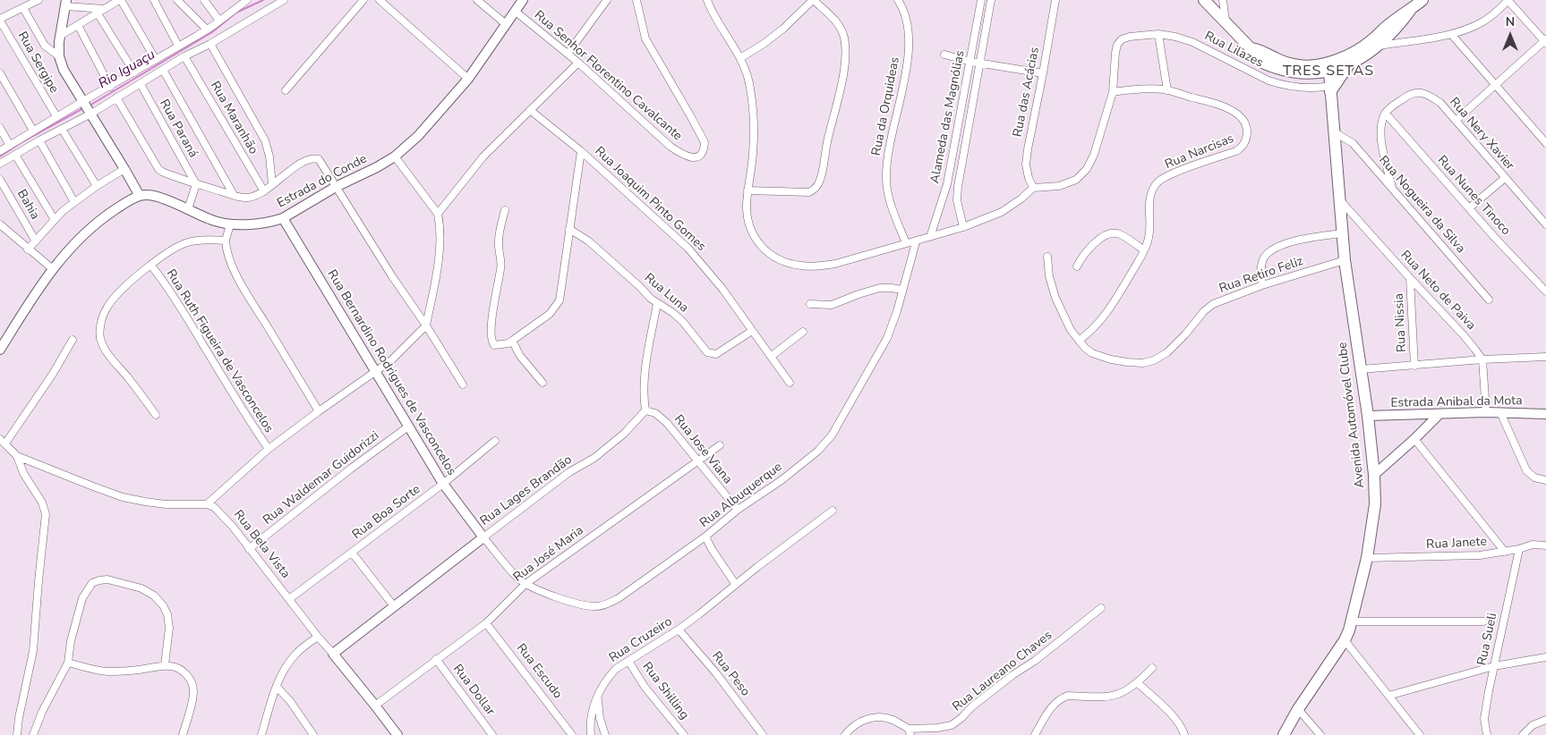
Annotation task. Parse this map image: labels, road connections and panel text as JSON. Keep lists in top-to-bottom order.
{
  "streets": {
    "main road": ["Avenida Automóvel Clube"],
    "street": [
      "Rua Lilazes",
      "Rua Sergipe",
      "Rua Senhor Florentino Cavalcante",
      "Rua das Acácias",
      "Rua da Orquideas",
      "Alameda das Magnólias",
      "Rua Maranhão",
      "Rua Paraná",
      "Rua Nery Xavier",
      "Rua Narcisas",
      "Estrada do Conde",
      "Rua Nunes Tinoco",
      "Rua Joaquim Pinto Gomes",
      "Bahia",
      "Rua Nogueira da Silva",
      "Rua Retiro Feliz",
      "Rua Neto de Paiva",
      "Rua Luna",
      "Rua Nissia",
      "Rua Ruth Figueira de Vasconcelos",
      "Rua Bernardino Rodrigues de Vasconcelos",
      "Estrada Anibal da Mota",
      "Rua Jose Viana",
      "Rua Waldemar Guidorizzi",
      "Rua Lages Brandão",
      "Rua Albuquerque",
      "Rua Boa Sorte",
      "Rua Janete",
      "Rua Bela Vista",
      "Rua José Maria",
      "Rua Sueli",
      "Rua Cruzeiro",
      "Rua Escudo",
      "Rua Laureano Chaves",
      "Rua Peso",
      "Rua Dollar",
      "Rua Shilling"
    ]
  },
  "crossings": [
    ["Rua Lilazes", "Rua Narcisas"],
    ["Rua Lilazes", "Avenida Automóvel Clube"],
    ["Rua Senhor Florentino Cavalcante", "Estrada do Conde"],
    ["Rua Nery Xavier", "Rua Nunes Tinoco"],
    ["Rua Narcisas", "Rua Retiro Feliz"],
    ["Estrada do Conde", "Rua Bernardino Rodrigues de Vasconcelos"],
    ["Rua Joaquim Pinto Gomes", "Rua Luna"],
    ["Rua Nogueira da Silva", "Avenida Automóvel Clube"],
    ["Rua Retiro Feliz", "Avenida Automóvel Clube"],
    ["Rua Neto de Paiva", "Rua Nissia"],
    ["Rua Neto de Paiva", "Avenida Automóvel Clube"],
    ["Rua Bernardino Rodrigues de Vasconcelos", "Rua Waldemar Guidorizzi"],
    ["Rua Bernardino Rodrigues de Vasconcelos", "Rua Lages Brandão"],
    ["Rua Bernardino Rodrigues de Vasconcelos", "Rua Albuquerque"],
    ["Rua Bernardino Rodrigues de Vasconcelos", "Rua Boa Sorte"],
    ["Estrada Anibal da Mota", "Avenida Automóvel Clube"],
    ["Avenida Automóvel Clube", "Rua Janete"],
    ["Rua Jose Viana", "Rua Lages Brandão"],
    ["Rua Jose Viana", "Rua Albuquerque"],
    ["Rua Jose Viana", "Rua José Maria"],
    ["Rua Waldemar Guidorizzi", "Rua Bela Vista"],
    ["Rua Lages Brandão", "Rua Albuquerque"],
    ["Rua Lages Brandão", "Rua Bela Vista"],
    ["Rua Albuquerque", "Rua José Maria"],
    ["Rua Boa Sorte", "Rua Bela Vista"],
    ["Rua Janete", "Rua Sueli"],
    ["Rua Bela Vista", "Rua José Maria"],
    ["Rua José Maria", "Rua Escudo"],
    ["Rua José Maria", "Rua Dollar"],
    ["Rua Cruzeiro", "Rua Peso"],
    ["Rua Cruzeiro", "Rua Shilling"]
  ],
  "districts": ["TRES SETAS"],
  "water": ["Rio Iguaçu"],
  "north": "top"
}
